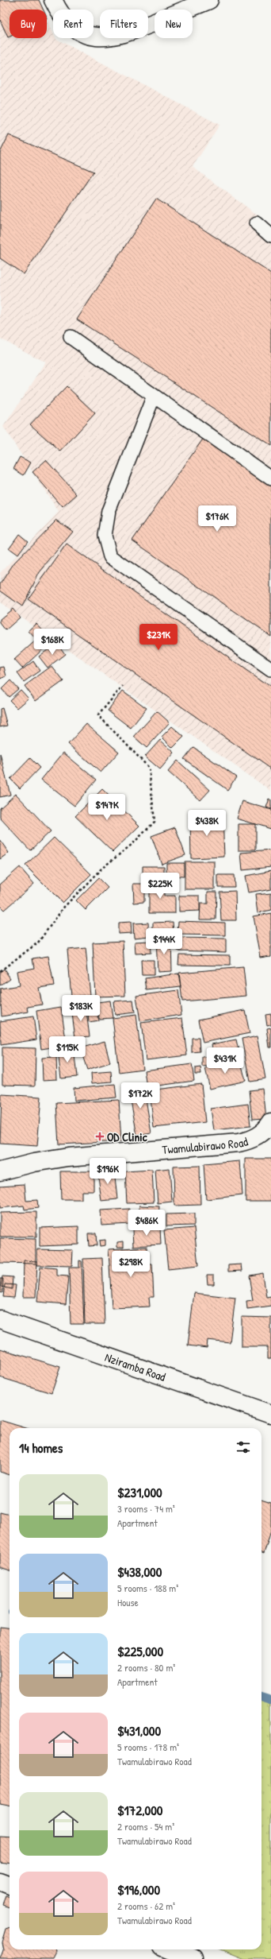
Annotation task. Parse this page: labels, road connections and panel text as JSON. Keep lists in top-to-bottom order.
{
  "streets": {
    "street": ["Twamulabirawo Road", "Nziramba Road"]
  },
  "places": {
    "health": ["OD Clinic"]
  },
  "page": {
    "chip": [
      "Buy",
      "Rent",
      "Filters",
      "New"
    ],
    "price": [
      "$176K",
      "$231K",
      "$168K",
      "$147K",
      "$438K",
      "$225K",
      "$144K",
      "$183K",
      "$115K",
      "$431K",
      "$172K",
      "$196K",
      "$486K",
      "$298K"
    ],
    "heading": "14 homes",
    "list": [
      {
        "name": "$231,000",
        "note": "3 rooms · 74 m² · Apartment"
      },
      {
        "name": "$438,000",
        "note": "5 rooms · 188 m² · House"
      },
      {
        "name": "$225,000",
        "note": "2 rooms · 80 m² · Apartment"
      },
      {
        "name": "$431,000",
        "note": "5 rooms · 178 m² · Twamulabirawo Road"
      },
      {
        "name": "$172,000",
        "note": "2 rooms · 54 m² · Twamulabirawo Road"
      },
      {
        "name": "$196,000",
        "note": "2 rooms · 62 m² · Twamulabirawo Road"
      }
    ]
  }
}
